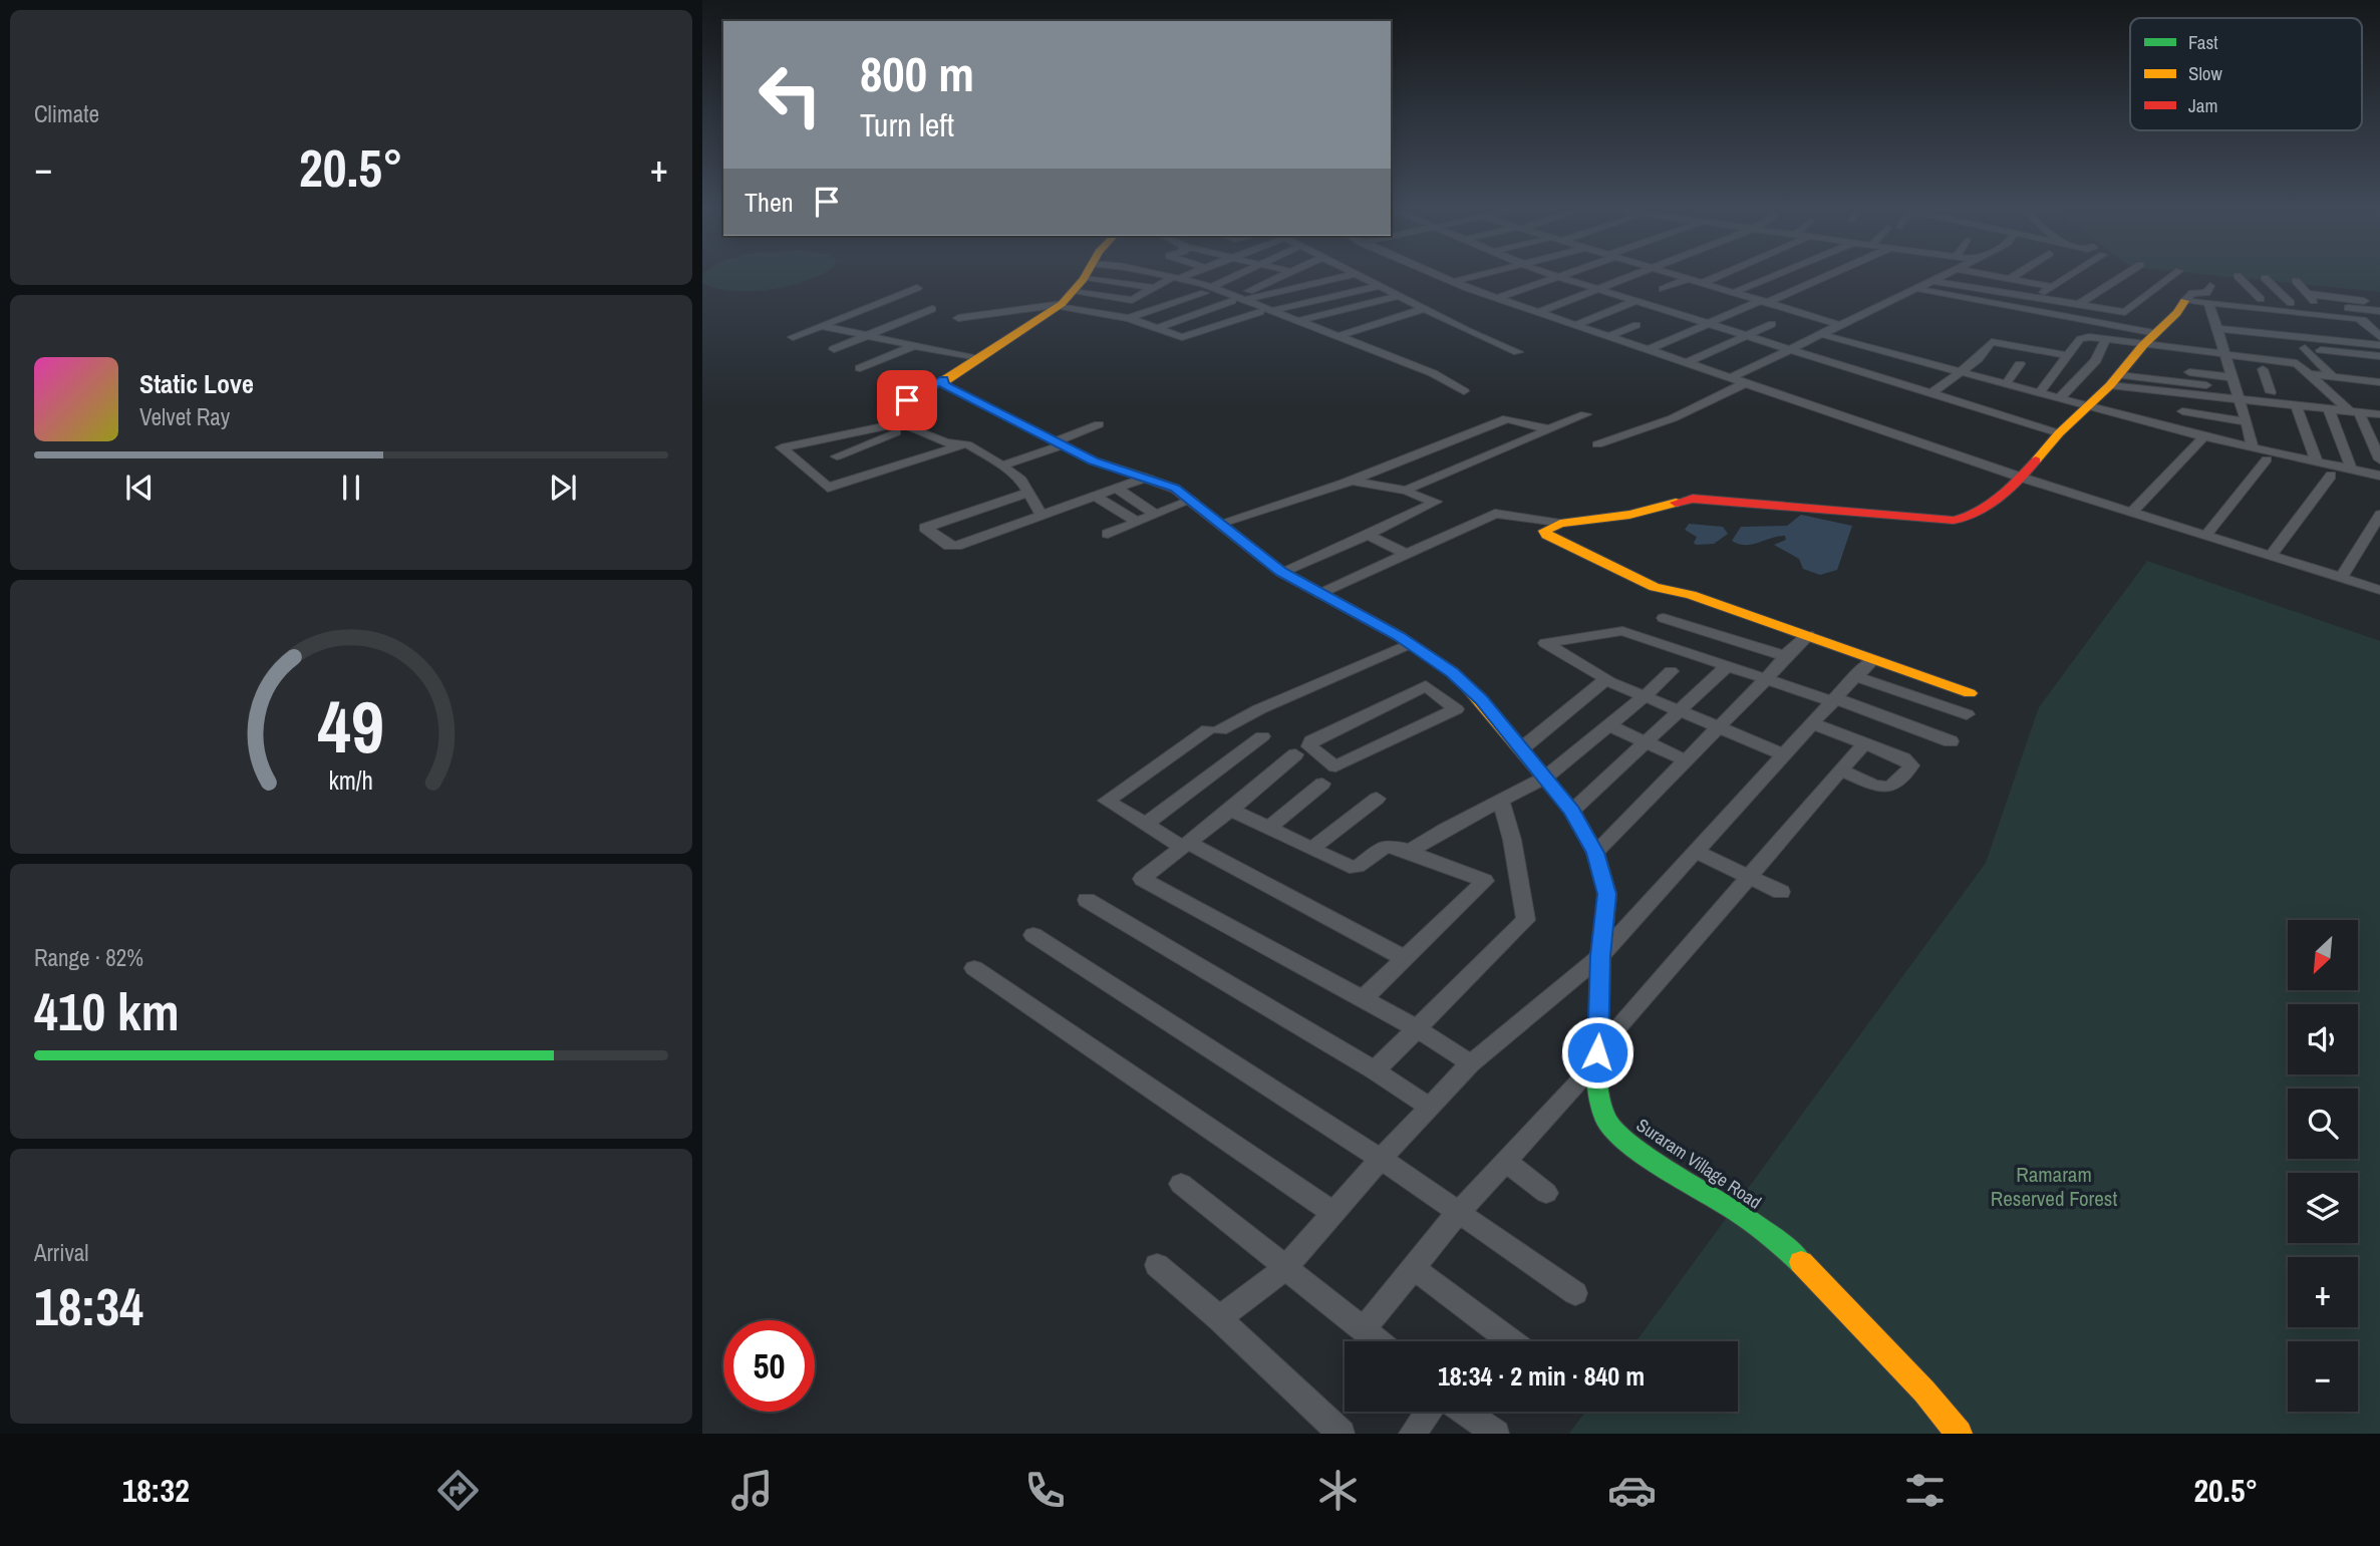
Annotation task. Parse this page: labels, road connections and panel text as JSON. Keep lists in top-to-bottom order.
{
  "streets": {
    "main road": ["Suraram Village Road"]
  },
  "parks": ["Ramaram Reserved Forest"],
  "legend": ["Fast", "Slow", "Jam"],
  "north": "bottom left",
  "page": {
    "tile": [
      "Climate",
      ["Range · 82%", "410 km"],
      ["Arrival", "18:34"]
    ],
    "turn": ["800 m", "Turn left"],
    "heat": ["−", "20.5°", "+"],
    "then": "Then",
    "song": ["Static Love", "Velvet Ray"],
    "map_buttons": ["+", "−"],
    "limit": "50",
    "trip": "18:34 · 2 min · 840 m",
    "tabs": ["18:32", "20.5°"],
    "gauge": ["49", "km/h"]
  }
}
